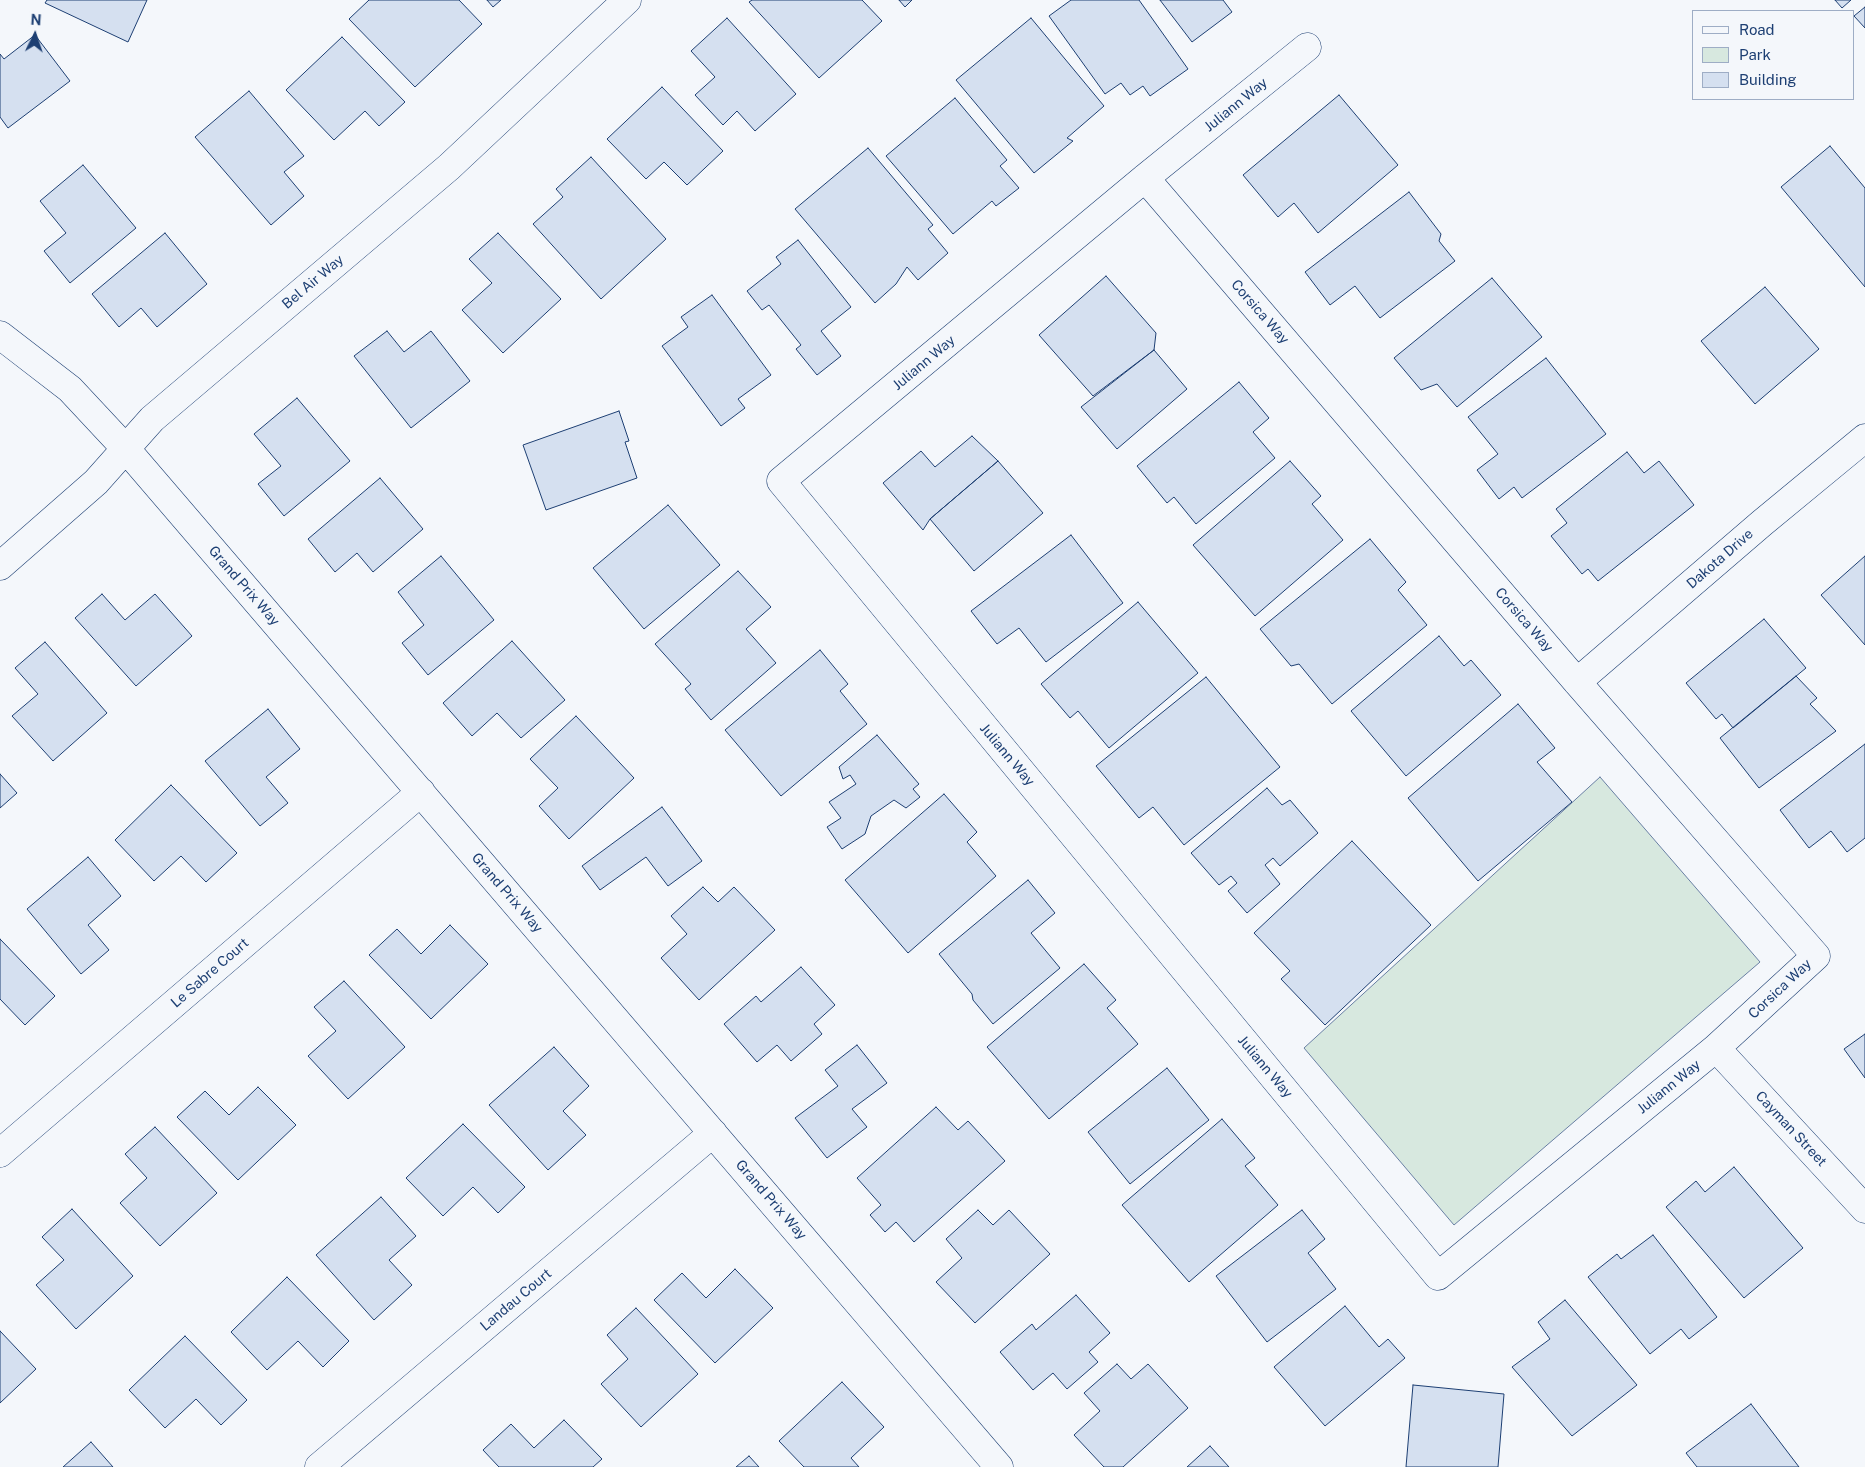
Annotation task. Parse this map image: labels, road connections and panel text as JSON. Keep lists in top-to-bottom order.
{
  "streets": {
    "street": [
      "Juliann Way",
      "Bel Air Way",
      "Corsica Way",
      "Dakota Drive",
      "Grand Prix Way",
      "Le Sabre Court",
      "Cayman Street",
      "Landau Court"
    ]
  },
  "crossings": [
    ["Juliann Way", "Corsica Way"],
    ["Juliann Way", "Cayman Street"],
    ["Bel Air Way", "Grand Prix Way"],
    ["Corsica Way", "Dakota Drive"],
    ["Corsica Way", "Cayman Street"],
    ["Grand Prix Way", "Le Sabre Court"],
    ["Grand Prix Way", "Landau Court"]
  ],
  "legend": ["Road", "Park", "Building"],
  "north": "top"
}
